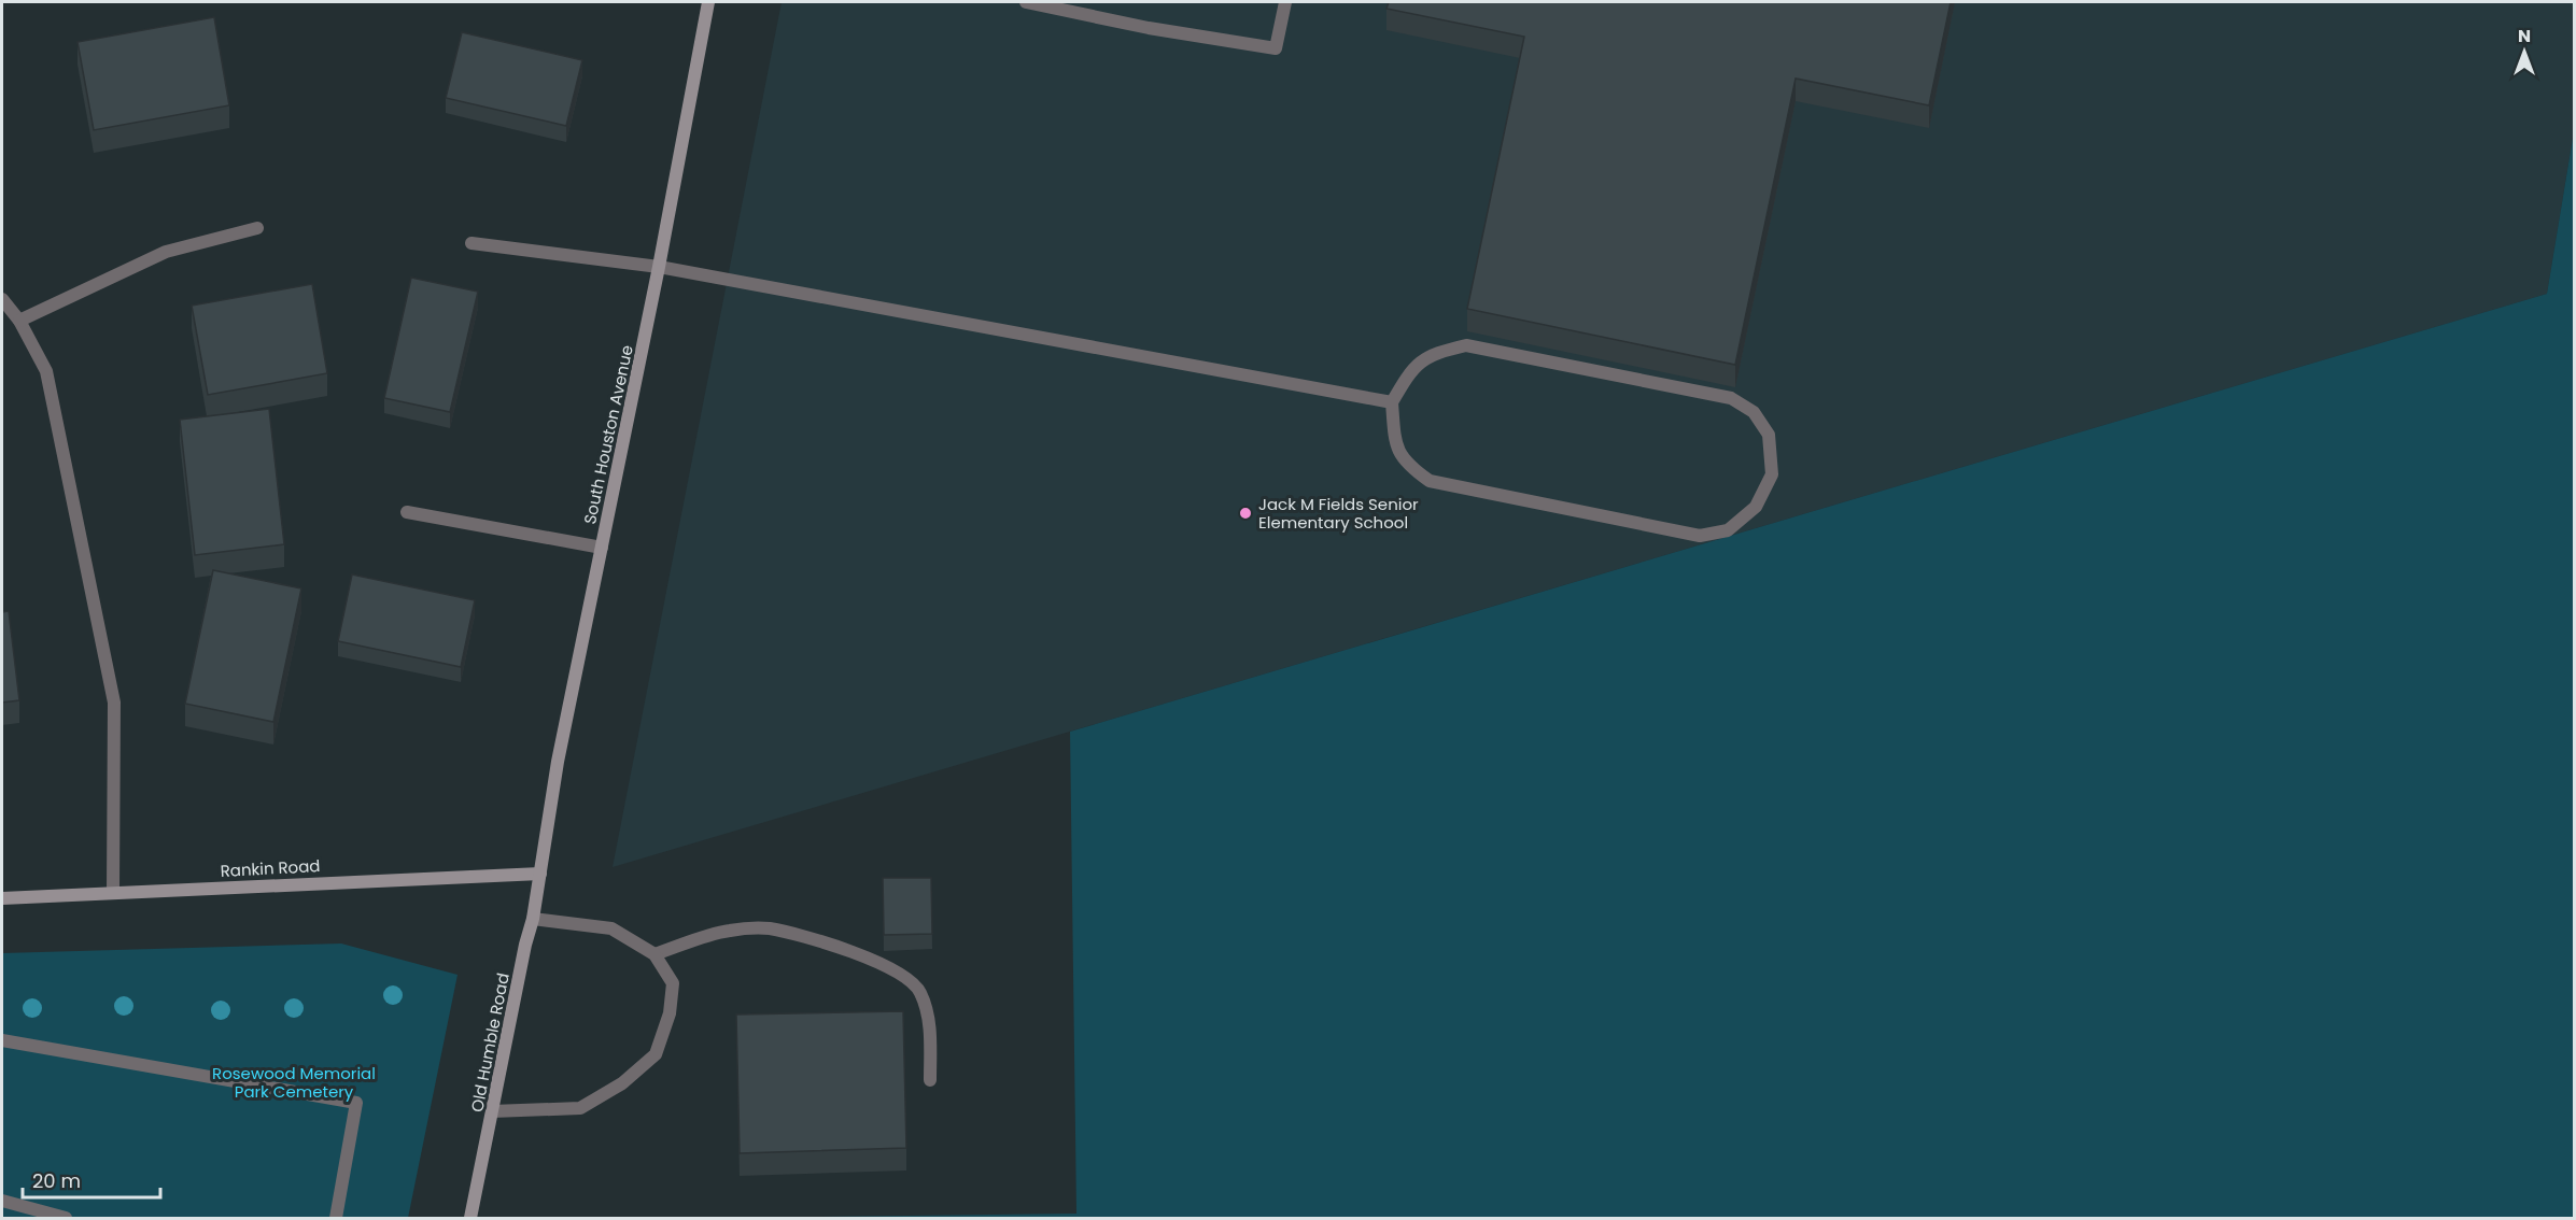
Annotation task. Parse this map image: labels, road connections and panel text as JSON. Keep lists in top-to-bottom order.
{
  "streets": {
    "main road": ["South Houston Avenue", "Rankin Road", "Old Humble Road"]
  },
  "crossings": [
    ["South Houston Avenue", "Rankin Road"],
    ["South Houston Avenue", "Old Humble Road"],
    ["Rankin Road", "Old Humble Road"]
  ],
  "parks": ["Rosewood Memorial Park Cemetery"],
  "places": ["Jack M Fields Senior Elementary School"],
  "scale_bar": "20 m",
  "north": "top"
}
